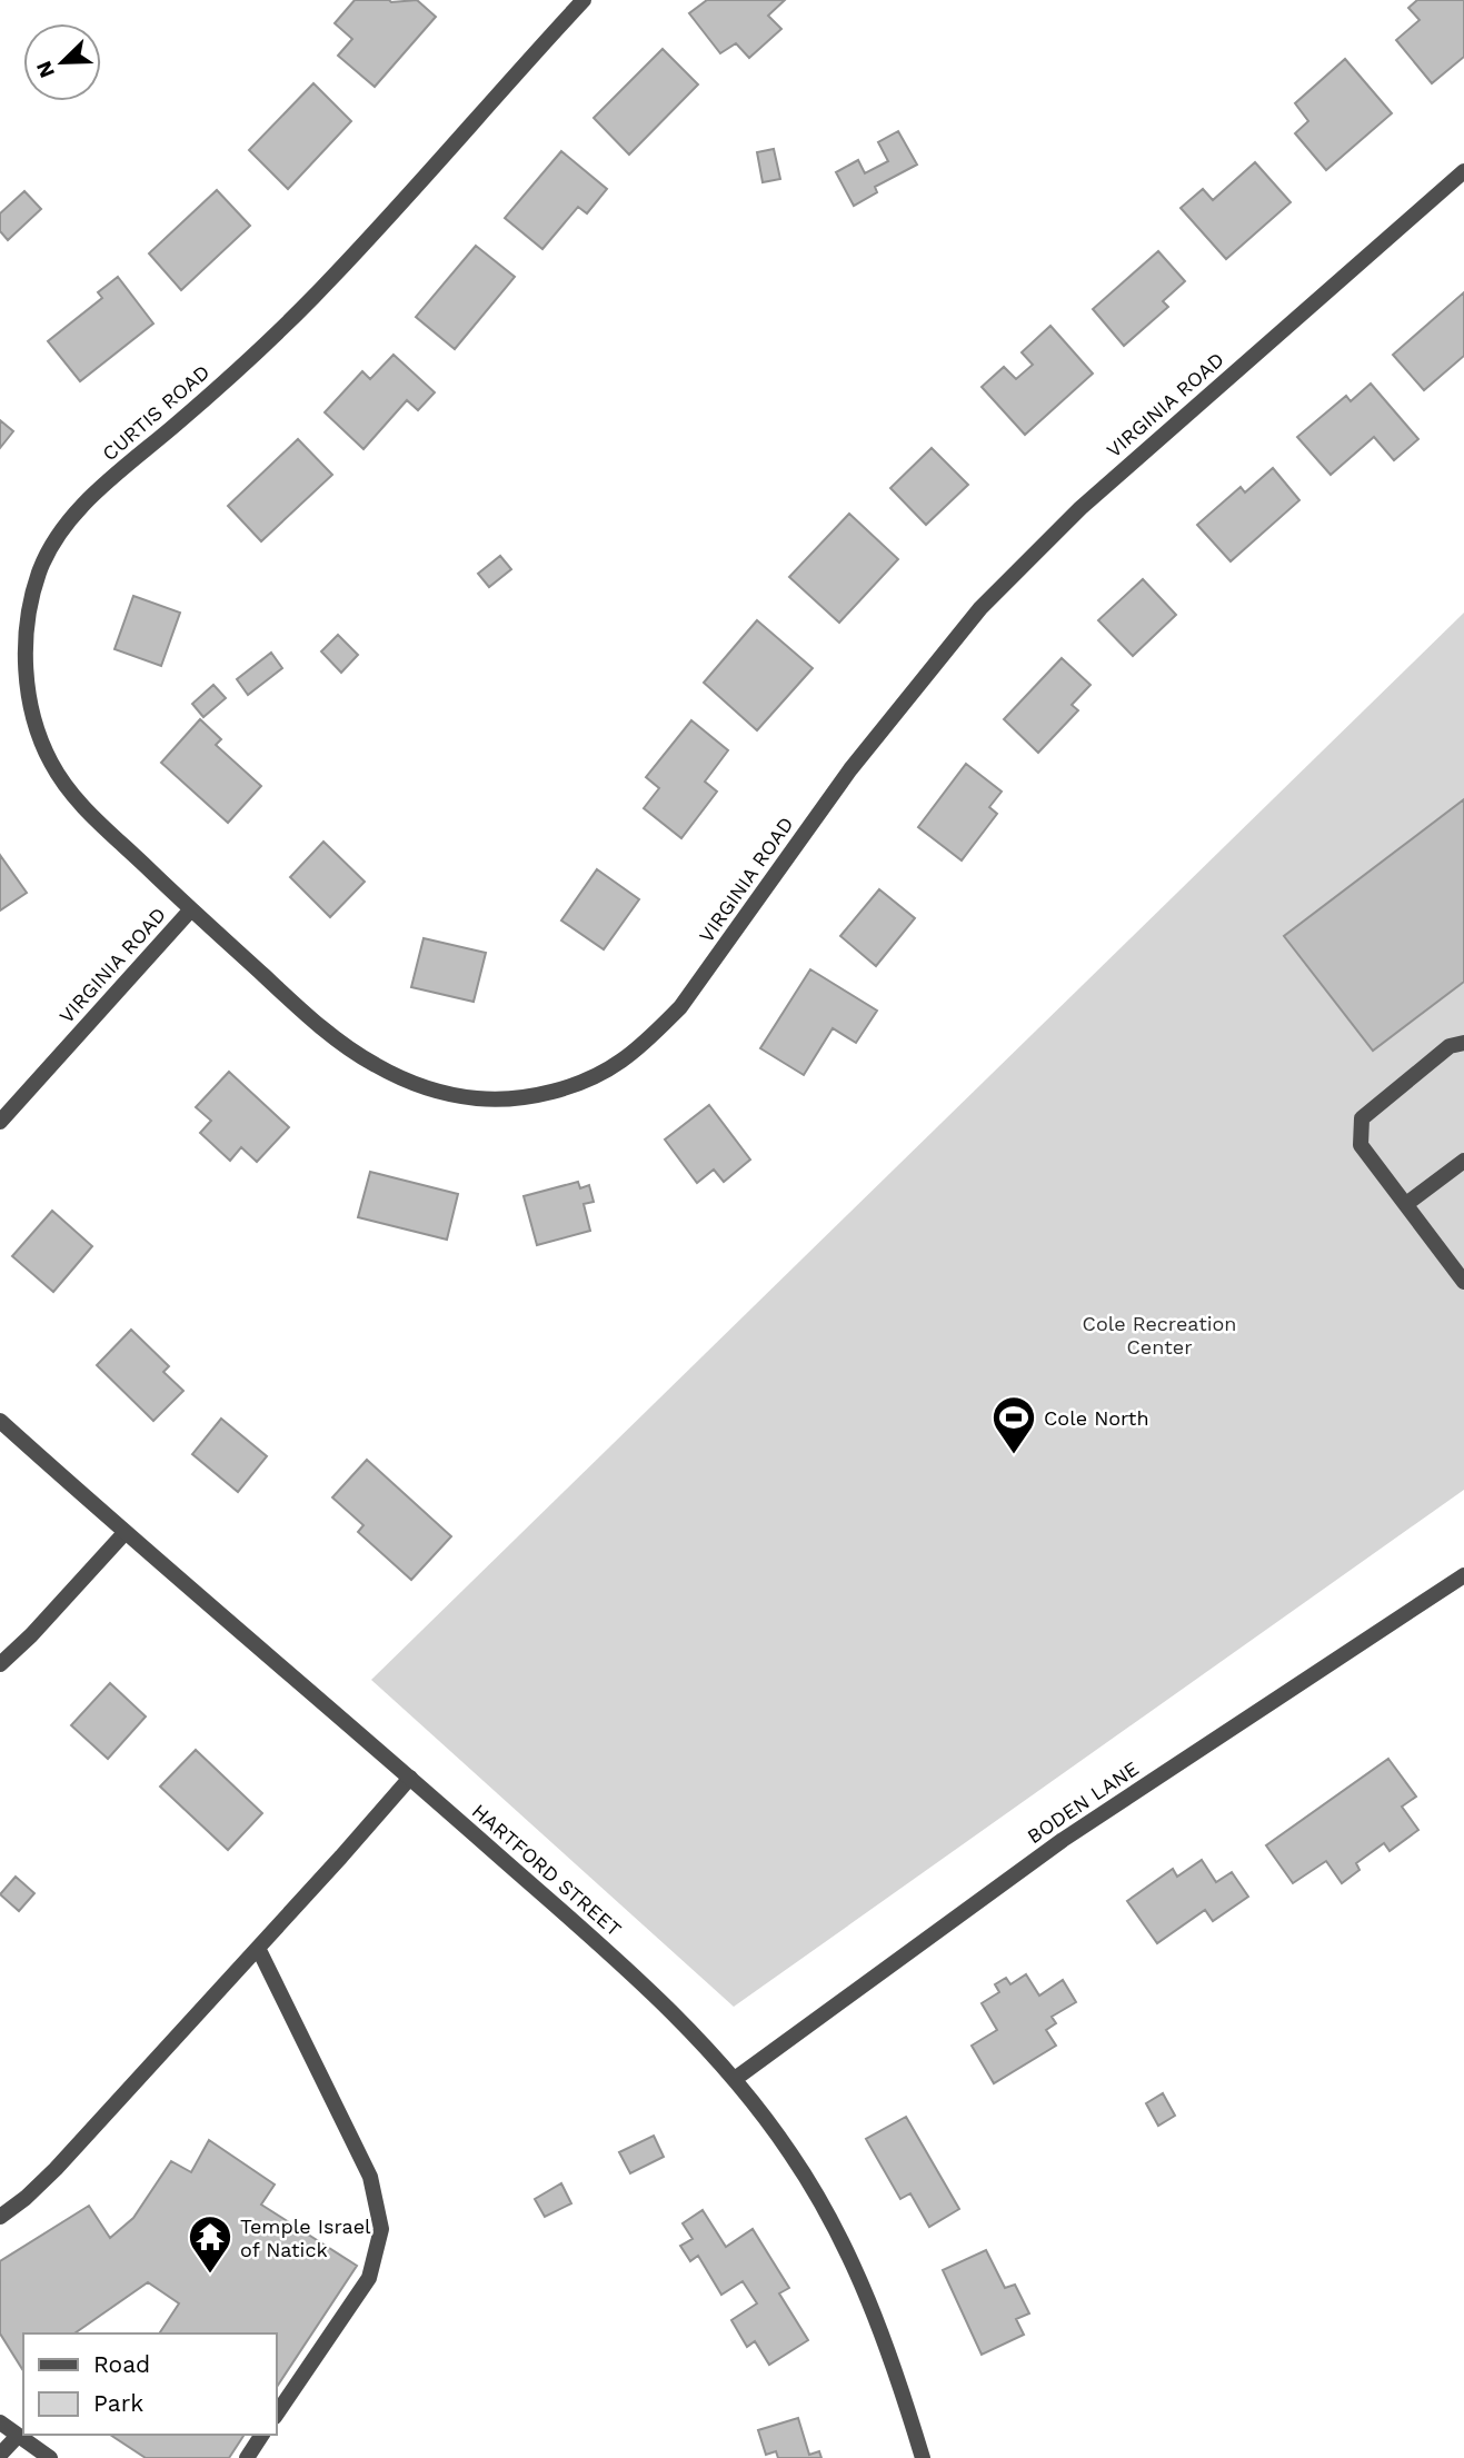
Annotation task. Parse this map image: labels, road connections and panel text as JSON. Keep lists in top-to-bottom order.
{
  "streets": {
    "street": [
      "VIRGINIA ROAD",
      "CURTIS ROAD",
      "BODEN LANE",
      "HARTFORD STREET"
    ]
  },
  "crossings": [
    ["VIRGINIA ROAD", "CURTIS ROAD"],
    ["BODEN LANE", "HARTFORD STREET"]
  ],
  "parks": ["Cole Recreation Center"],
  "places": {
    "sports": ["Cole North"],
    "temple": ["Temple Israel of Natick"]
  },
  "legend": ["Road", "Park"],
  "north": "bottom left"
}
